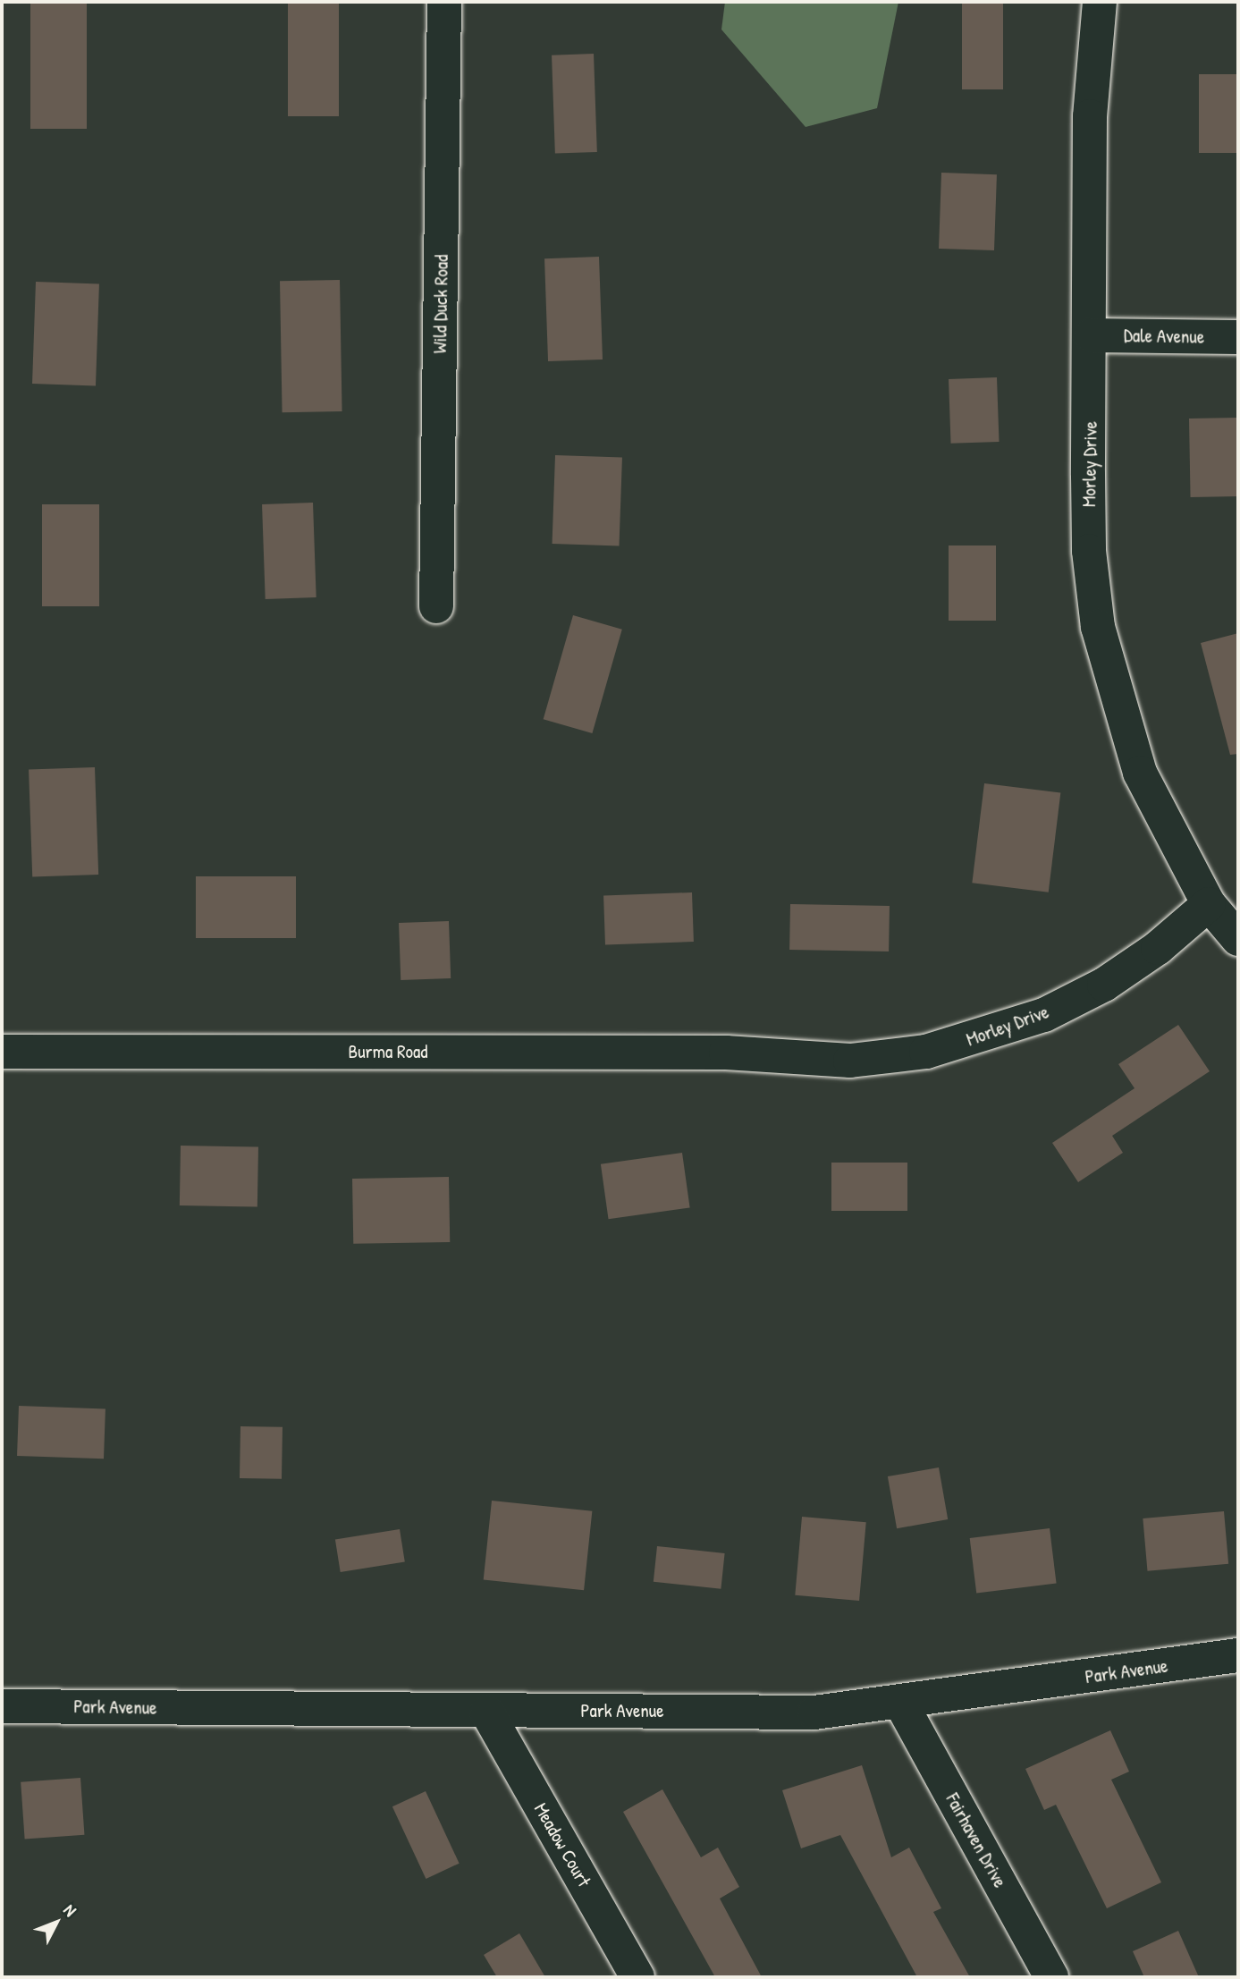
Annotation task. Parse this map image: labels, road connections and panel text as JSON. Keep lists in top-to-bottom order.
{
  "streets": {
    "street": [
      "Wild Duck Road",
      "Dale Avenue",
      "Morley Drive",
      "Burma Road",
      "Park Avenue",
      "Fairhaven Drive",
      "Meadow Court"
    ]
  },
  "crossings": [
    ["Dale Avenue", "Morley Drive"],
    ["Morley Drive", "Burma Road"],
    ["Park Avenue", "Fairhaven Drive"],
    ["Park Avenue", "Meadow Court"]
  ],
  "north": "top right"
}
